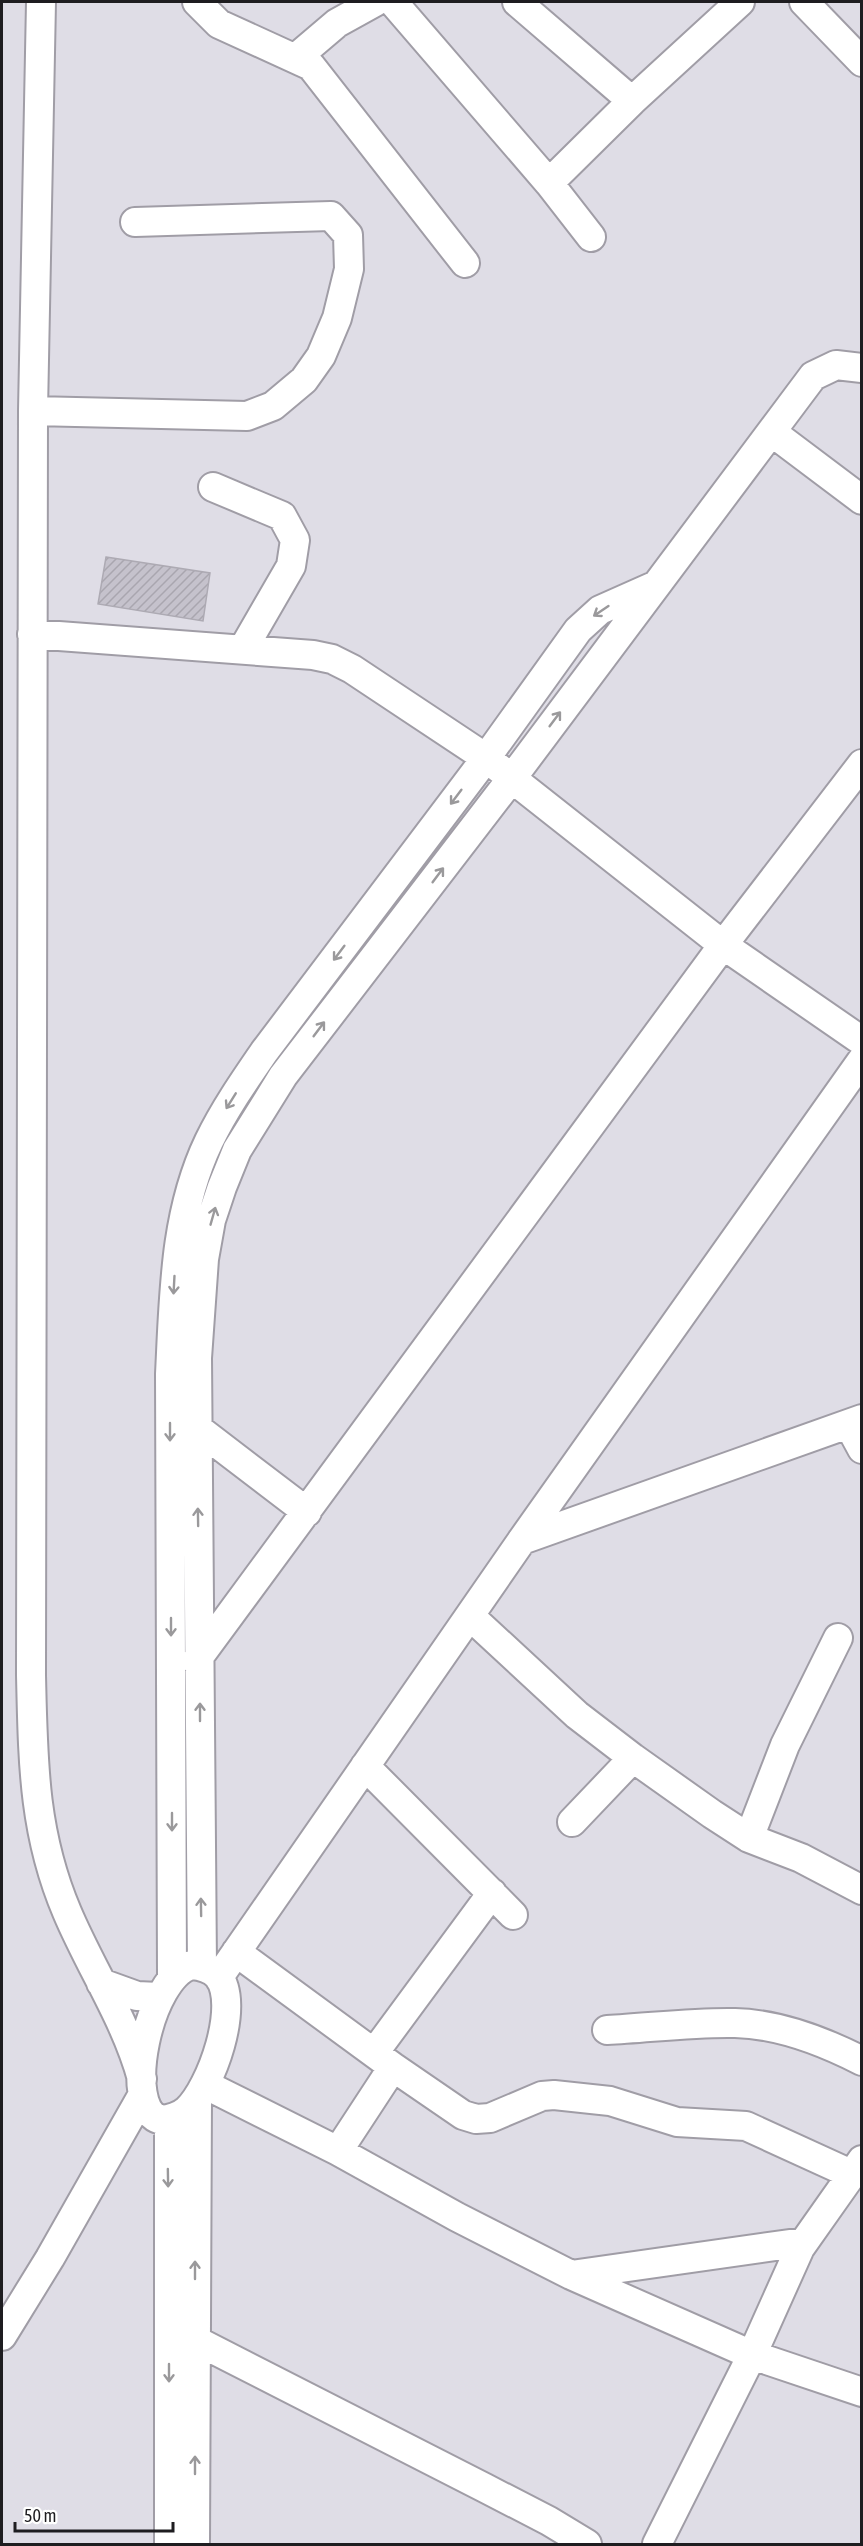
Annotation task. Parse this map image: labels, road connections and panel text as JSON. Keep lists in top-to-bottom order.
{
  "scale_bar": "50 m"
}
